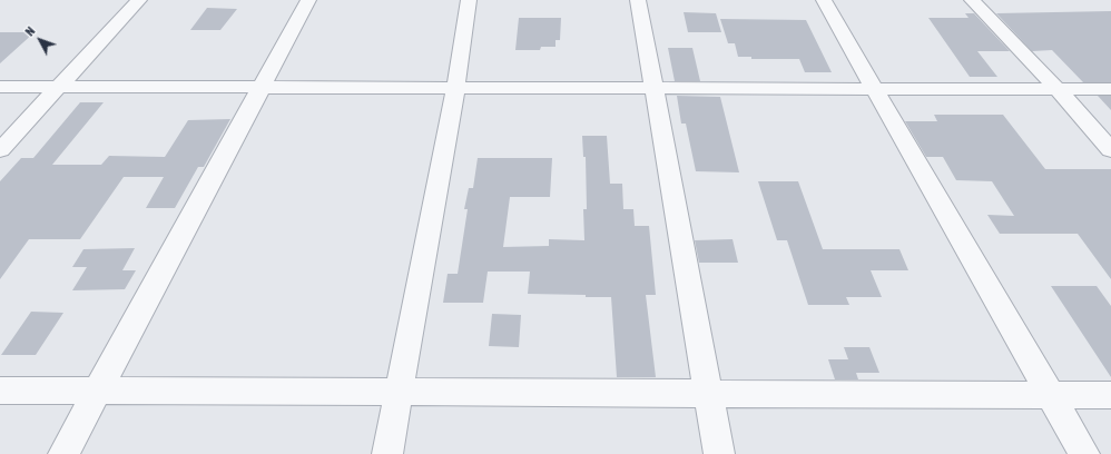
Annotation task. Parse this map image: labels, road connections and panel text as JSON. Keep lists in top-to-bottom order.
{
  "north": "top left"
}
